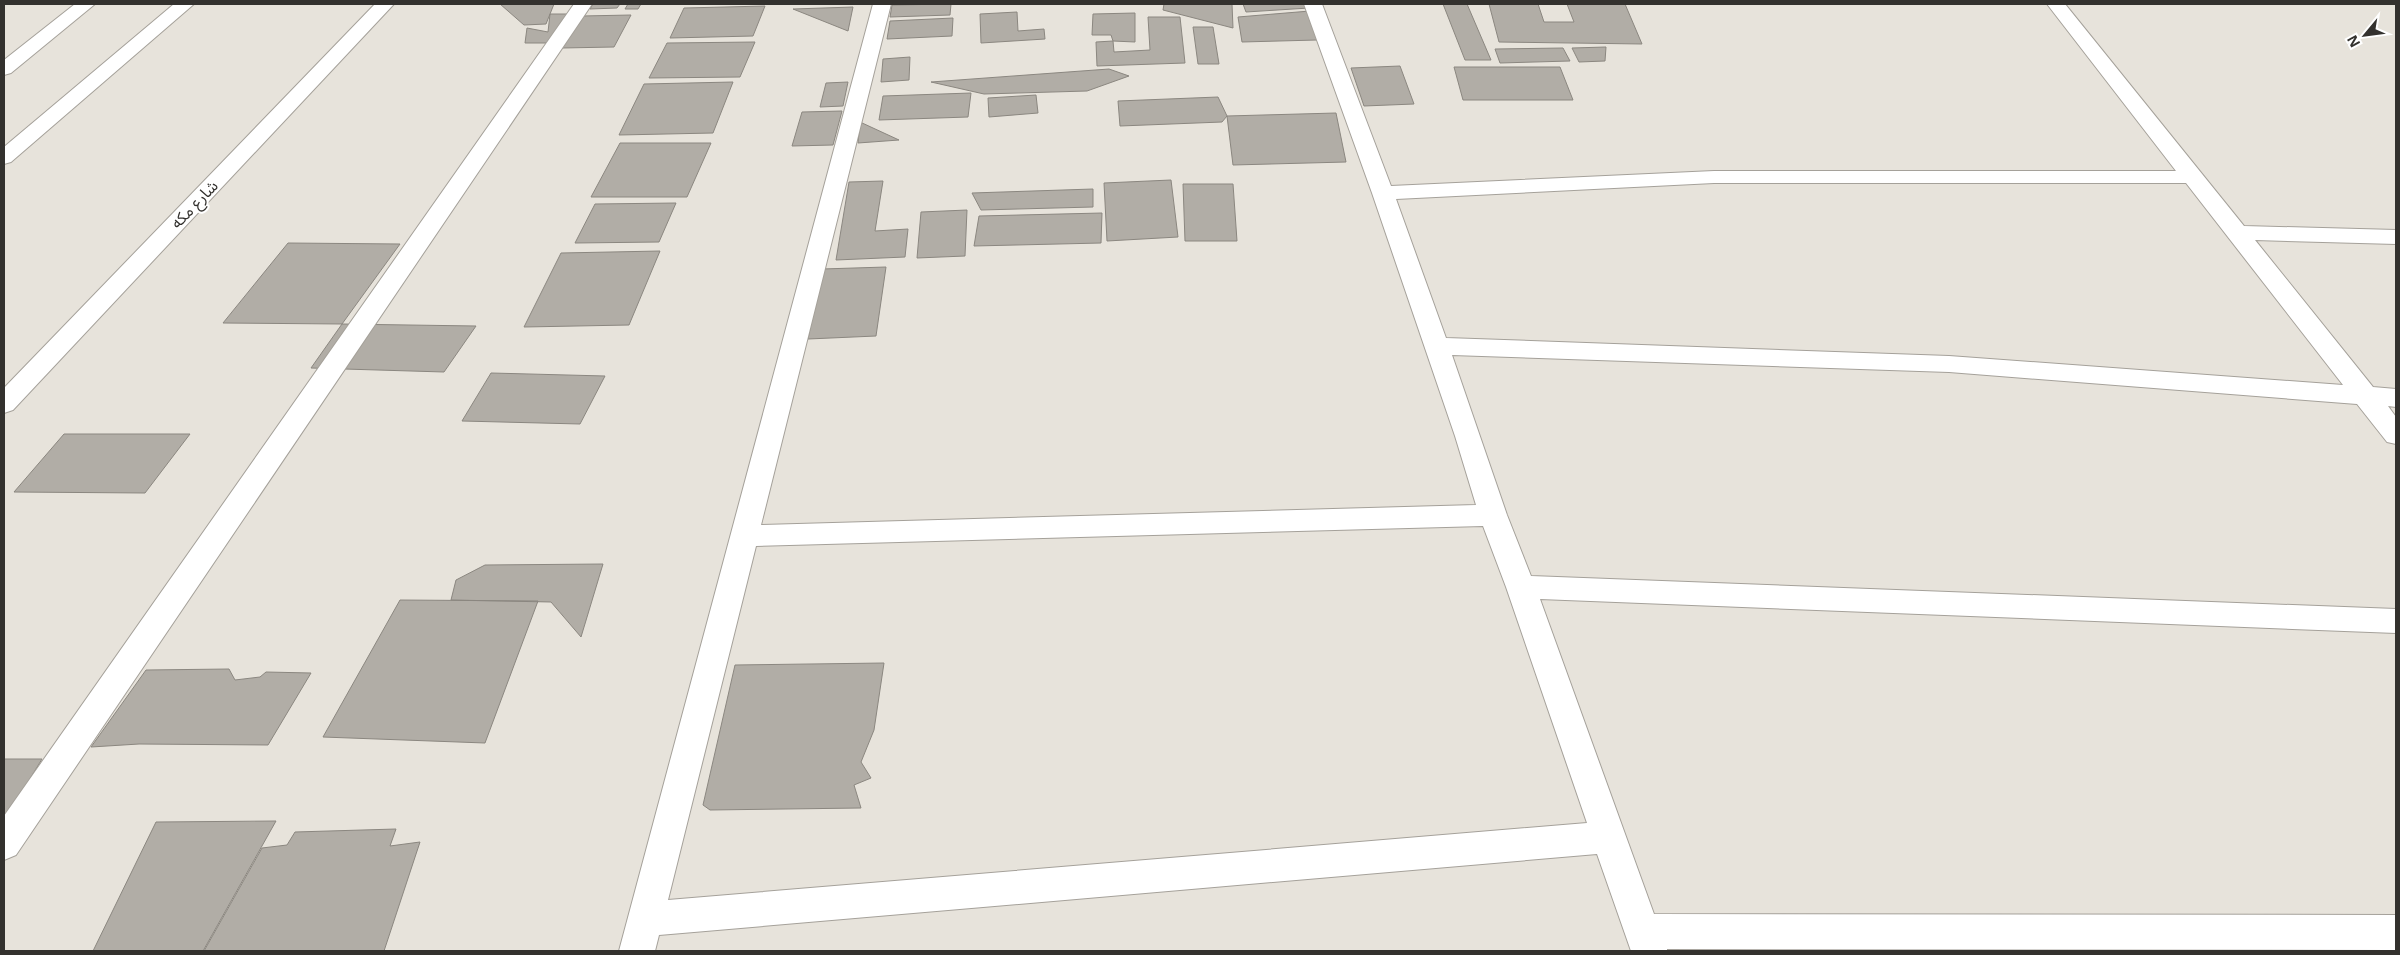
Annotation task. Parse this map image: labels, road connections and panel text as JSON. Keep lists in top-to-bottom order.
{
  "streets": {
    "street": ["شارع مكه"]
  },
  "north": "bottom left"
}
